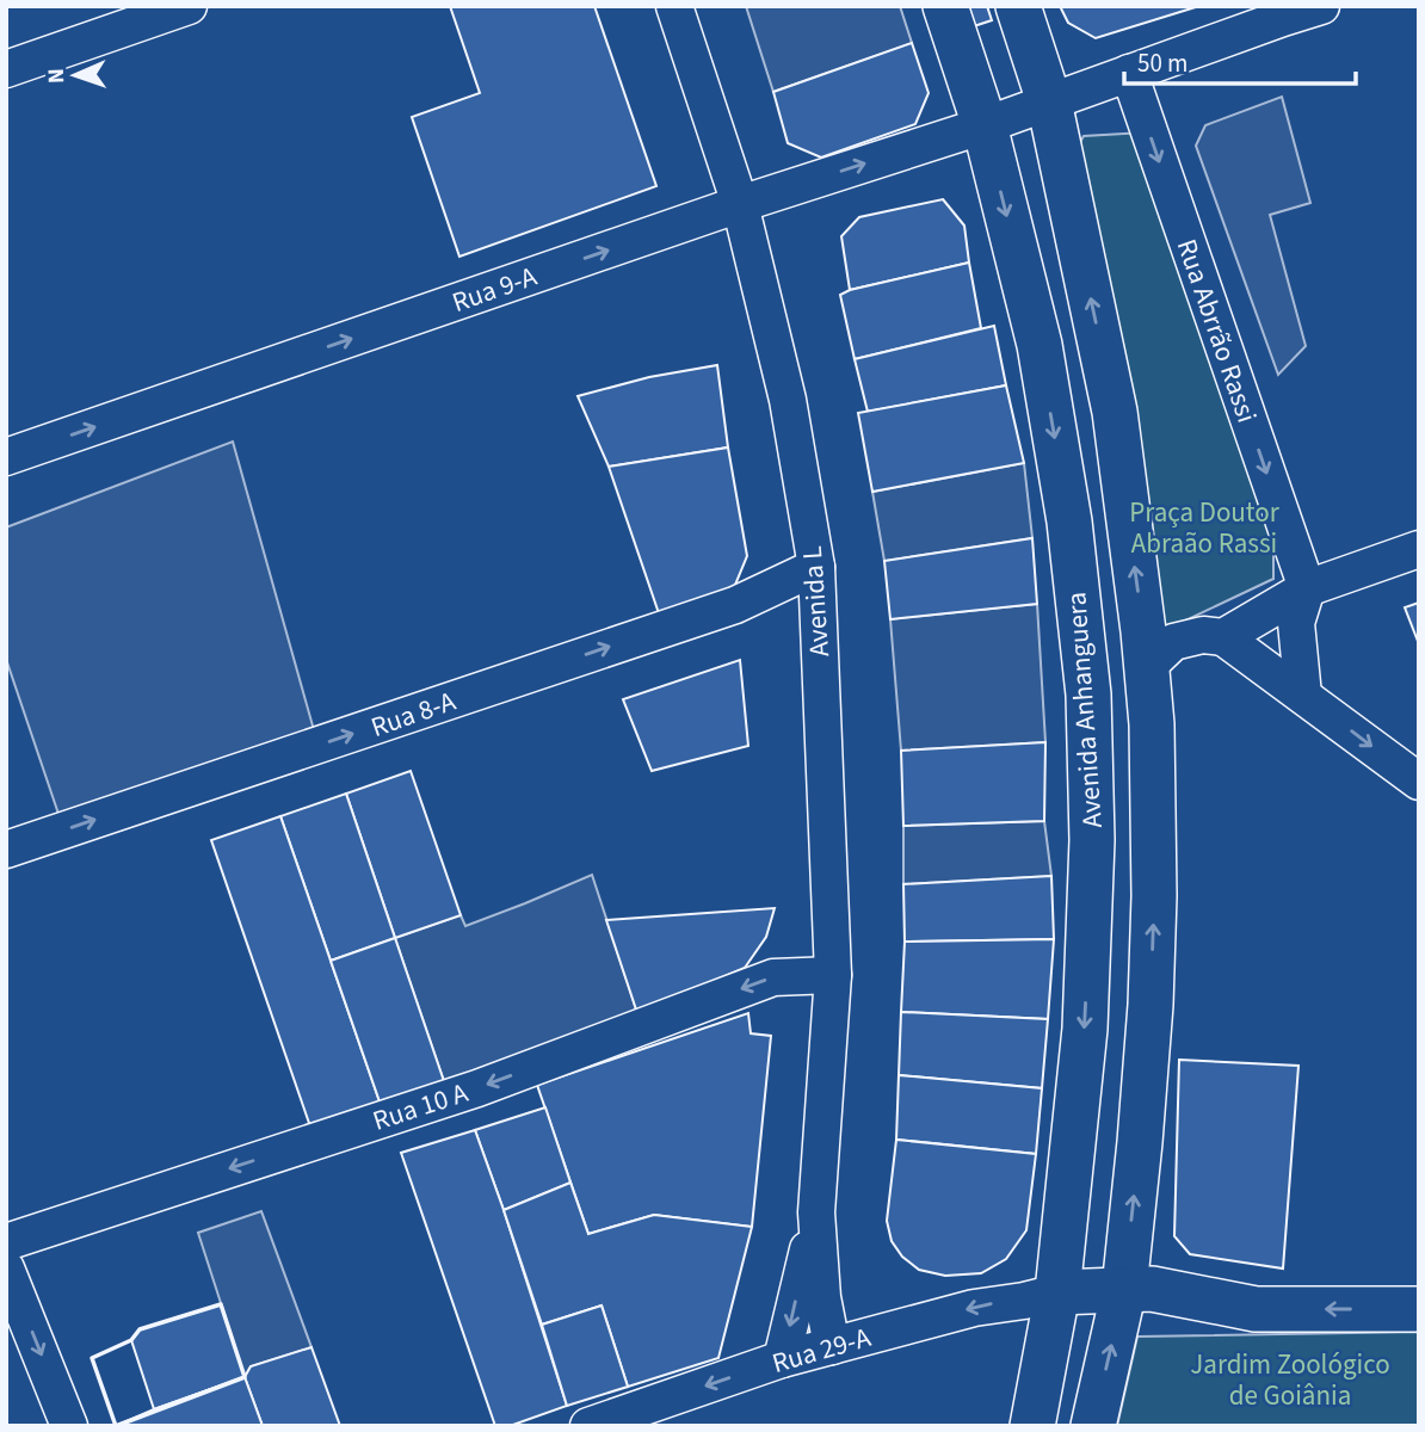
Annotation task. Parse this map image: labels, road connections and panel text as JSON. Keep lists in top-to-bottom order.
{
  "streets": {
    "main road": ["Avenida Anhanguera"],
    "street": [
      "Rua 9-A",
      "Rua Abrrão Rassi",
      "Avenida L",
      "Rua 8-A",
      "Rua 10 A",
      "Rua 29-A"
    ]
  },
  "crossings": [
    ["Rua 9-A", "Avenida L"],
    ["Rua 9-A", "Avenida Anhanguera"],
    ["Avenida L", "Rua 8-A"],
    ["Avenida L", "Rua 10 A"],
    ["Avenida L", "Rua 29-A"],
    ["Avenida Anhanguera", "Rua 29-A"]
  ],
  "one_way": [
    "Rua 9-A",
    "Rua Abrrão Rassi",
    "Rua 8-A",
    "Rua 10 A",
    "Rua 29-A"
  ],
  "parks": ["Praça Doutor Abraão Rassi", "Jardim Zoológico de Goiânia"],
  "scale_bar": "50 m",
  "north": "left"
}
